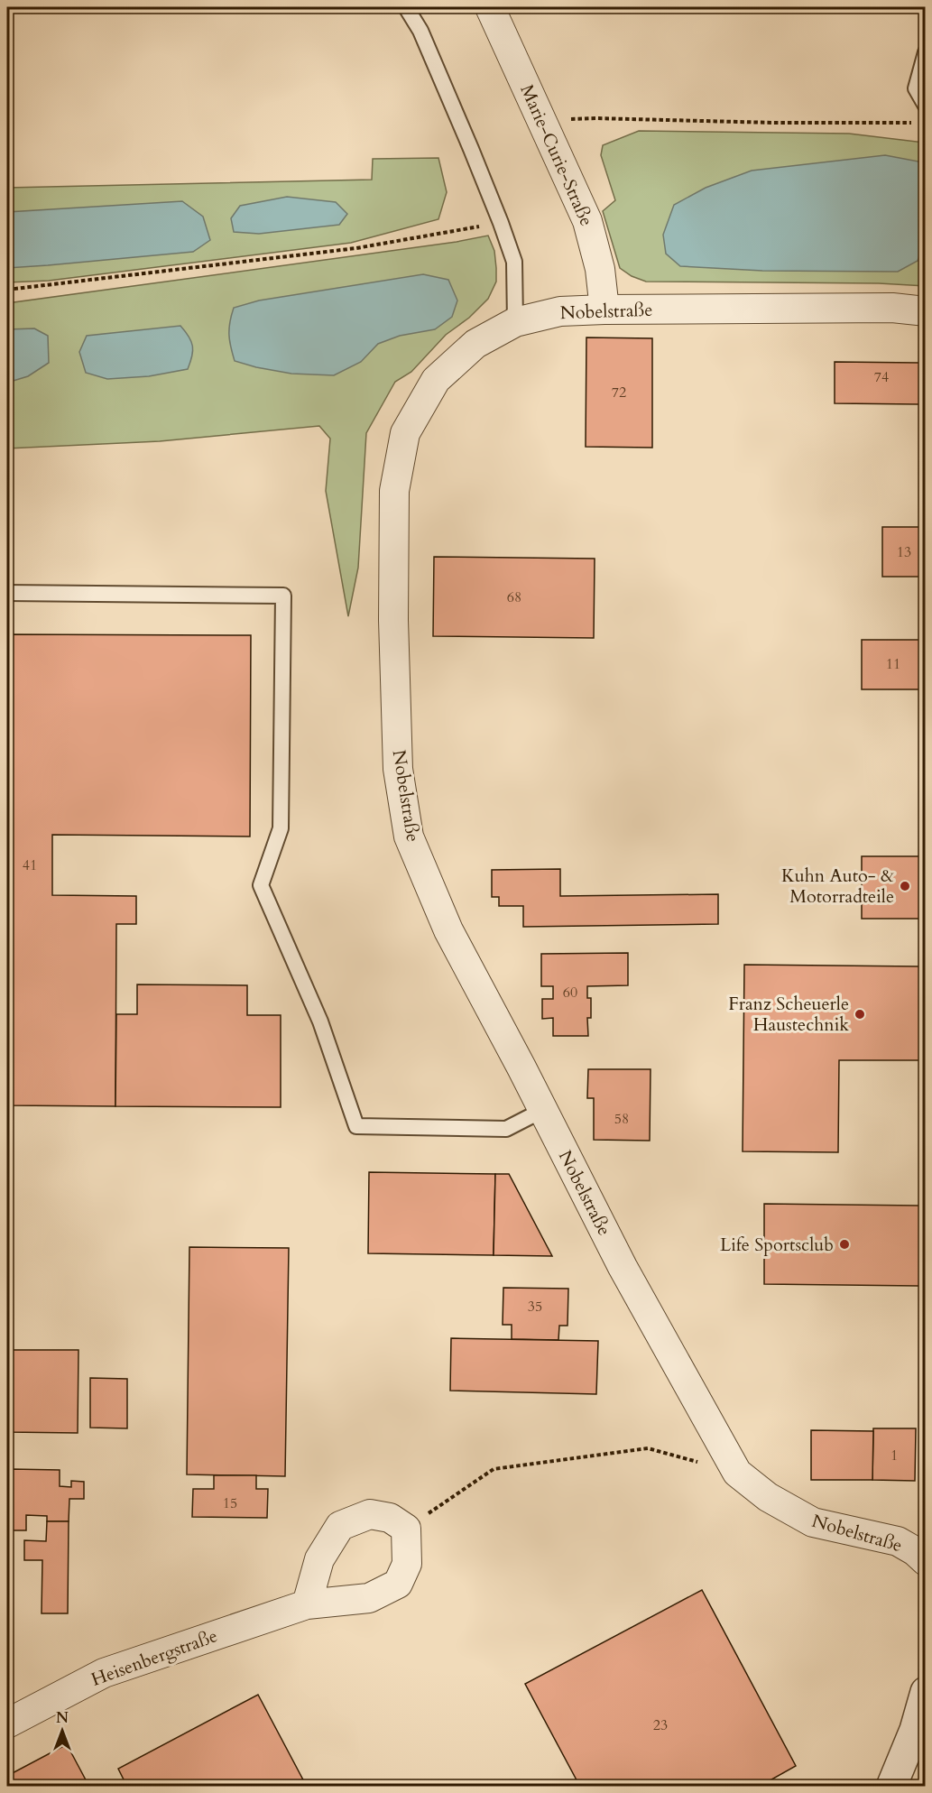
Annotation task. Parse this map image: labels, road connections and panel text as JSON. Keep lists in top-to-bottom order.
{
  "streets": {
    "street": ["Marie-Curie-Straße", "Nobelstraße", "Heisenbergstraße"]
  },
  "crossings": [
    ["Marie-Curie-Straße", "Nobelstraße"]
  ],
  "places": ["Kuhn Auto- & Motorradteile", "Franz Scheuerle Haustechnik", "Life Sportsclub"],
  "house_numbers": [
    "74",
    "72",
    "13",
    "68",
    "11",
    "41",
    "60",
    "58",
    "35",
    "1",
    "15",
    "23"
  ],
  "north": "top"
}
